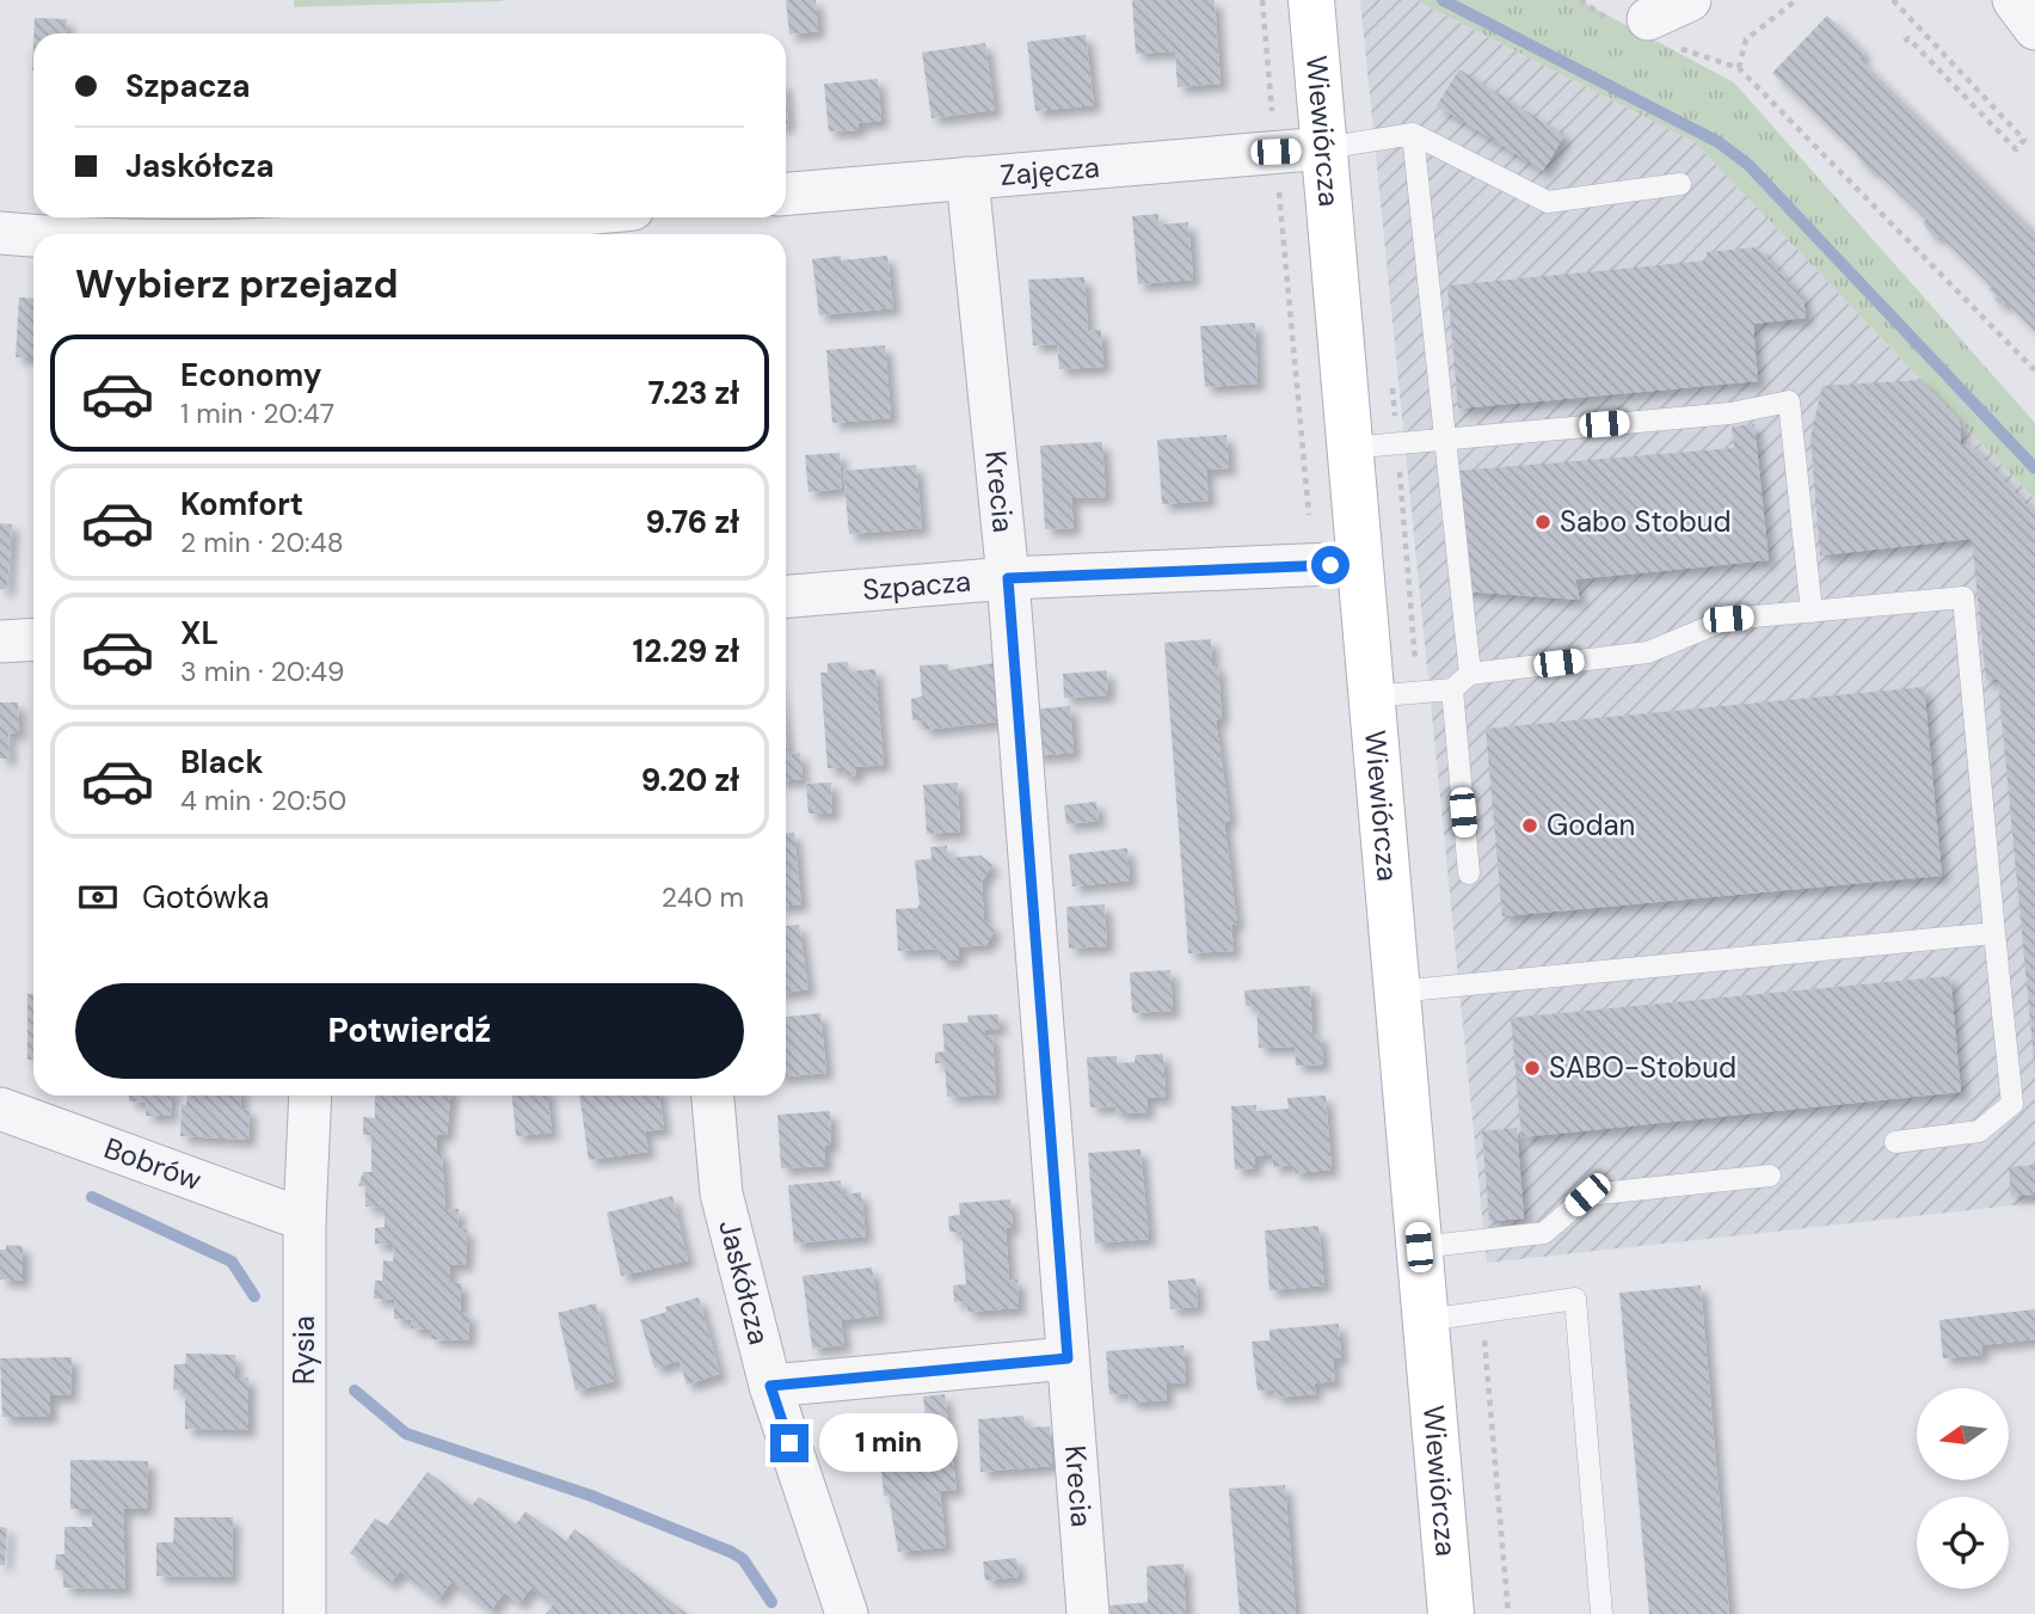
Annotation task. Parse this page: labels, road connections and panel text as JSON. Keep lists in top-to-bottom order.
{
  "streets": {
    "street": [
      "Wiewiórcza",
      "Zajęcza",
      "Krecia",
      "Szpacza",
      "Bobrów",
      "Jaskółcza",
      "Rysia"
    ]
  },
  "crossings": [
    ["Wiewiórcza", "Zajęcza"],
    ["Wiewiórcza", "Szpacza"],
    ["Zajęcza", "Krecia"],
    ["Krecia", "Szpacza"],
    ["Bobrów", "Rysia"]
  ],
  "places": ["Sabo Stobud", "Godan", "SABO-Stobud"],
  "north": "left",
  "page": {
    "banner": ["Szpacza", "Jaskółcza"],
    "heading": "Wybierz przejazd",
    "list": [
      {
        "name": "Economy",
        "note": "1 min · 20:47",
        "value": "7.23 zł"
      },
      {
        "name": "Komfort",
        "note": "2 min · 20:48",
        "value": "9.76 zł"
      },
      {
        "name": "XL",
        "note": "3 min · 20:49",
        "value": "12.29 zł"
      },
      {
        "name": "Black",
        "note": "4 min · 20:50",
        "value": "9.20 zł"
      }
    ],
    "pay": ["Gotówka", "240 m"],
    "buttons": "Potwierdź",
    "bubble": "1 min"
  }
}
